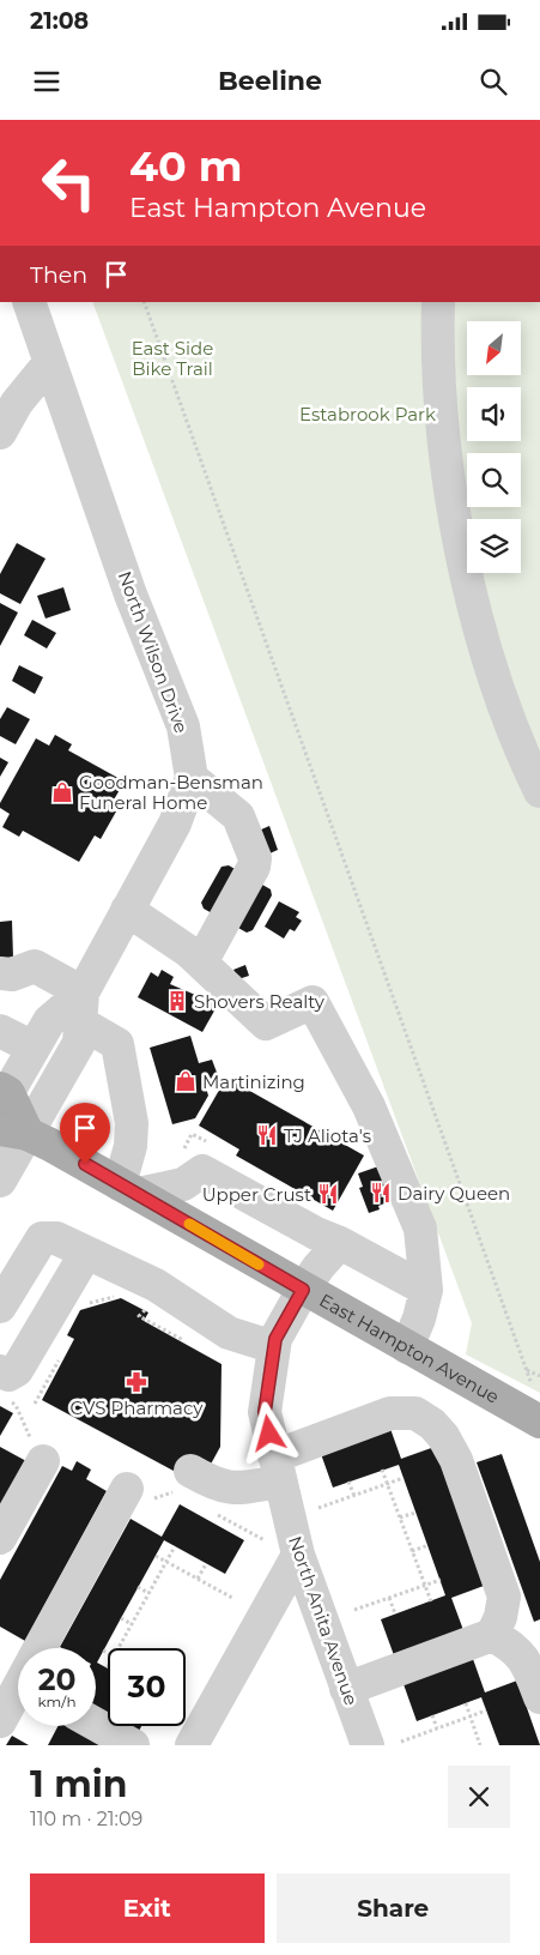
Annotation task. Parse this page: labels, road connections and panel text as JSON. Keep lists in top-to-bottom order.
{
  "streets": {
    "main road": ["East Hampton Avenue"],
    "street": ["North Wilson Drive", "North Anita Avenue"]
  },
  "crossings": [
    ["East Hampton Avenue", "North Anita Avenue"]
  ],
  "parks": ["East Side Bike Trail", "Estabrook Park"],
  "places": {
    "shop": ["Goodman-Bensman Funeral Home", "Martinizing"],
    "building": ["Shovers Realty"],
    "restaurant": ["TJ Aliota's", "Dairy Queen", "Upper Crust"],
    "pharmacy": ["CVS Pharmacy"]
  },
  "north": "bottom left",
  "page": {
    "status": "21:08",
    "header": "Beeline",
    "turn": ["40 m", "East Hampton Avenue"],
    "then": "Then",
    "speed": "20 km/h",
    "limit": "30",
    "heading": ["1 min", "110 m · 21:09"],
    "buttons": ["Exit", "Share"]
  }
}
